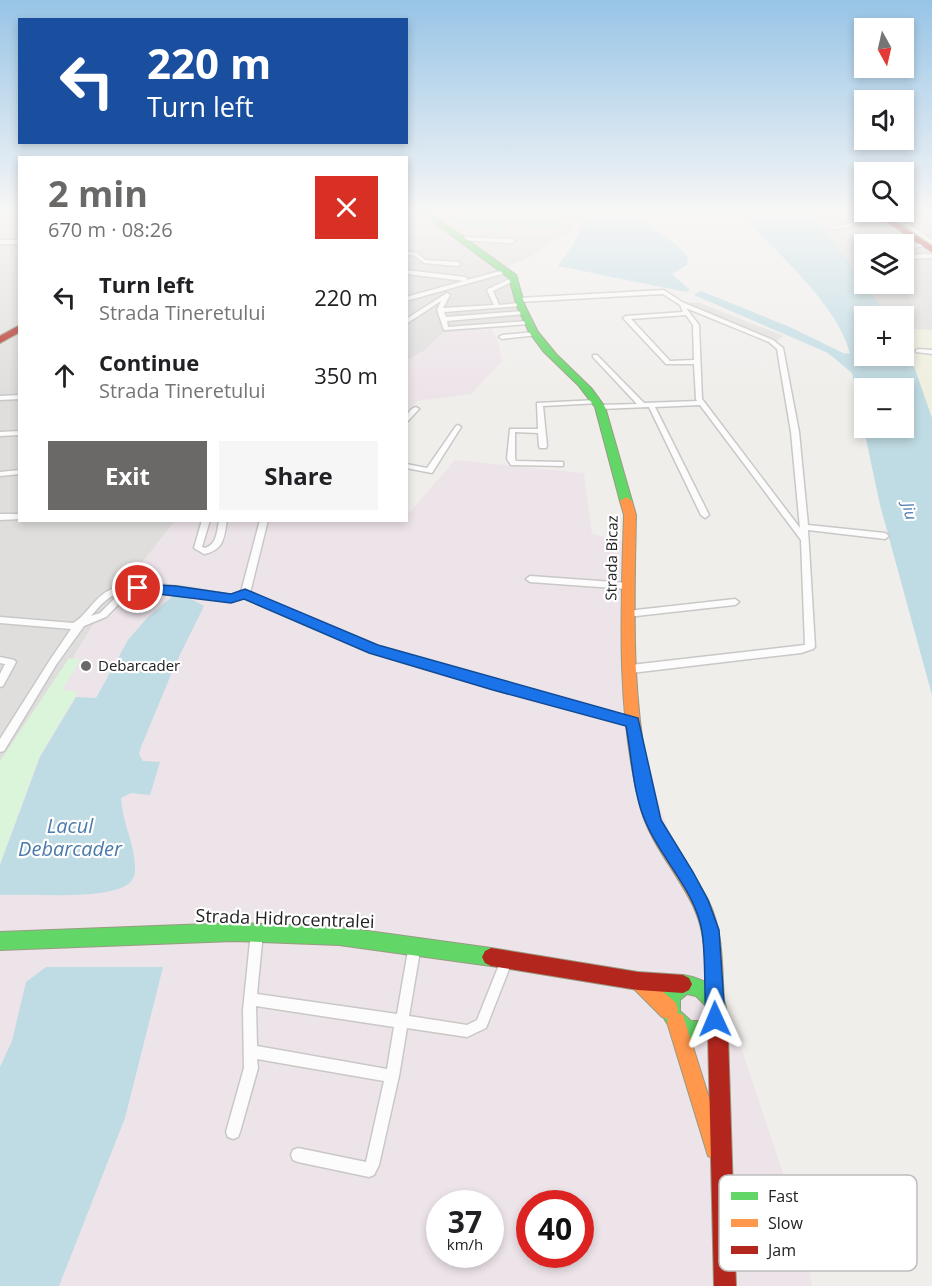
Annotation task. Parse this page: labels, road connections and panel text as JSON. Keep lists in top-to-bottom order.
{
  "streets": {
    "street": ["Strada Bicaz", "Strada Hidrocentralei"]
  },
  "crossings": [
    ["Strada Bicaz", "Strada Hidrocentralei"]
  ],
  "water": ["Jiu", "Lacul Debarcader"],
  "places": ["Debarcader"],
  "legend": ["Fast", "Slow", "Jam"],
  "north": "bottom",
  "page": {
    "map_buttons": ["+", "−"],
    "turn": ["220 m", "Turn left"],
    "heading": ["2 min", "670 m · 08:26"],
    "list": [
      {
        "name": "Turn left",
        "note": "Strada Tineretului",
        "value": "220 m"
      },
      {
        "name": "Continue",
        "note": "Strada Tineretului",
        "value": "350 m"
      }
    ],
    "buttons": ["Exit", "Share"],
    "speed": "37 km/h",
    "limit": "40"
  }
}
